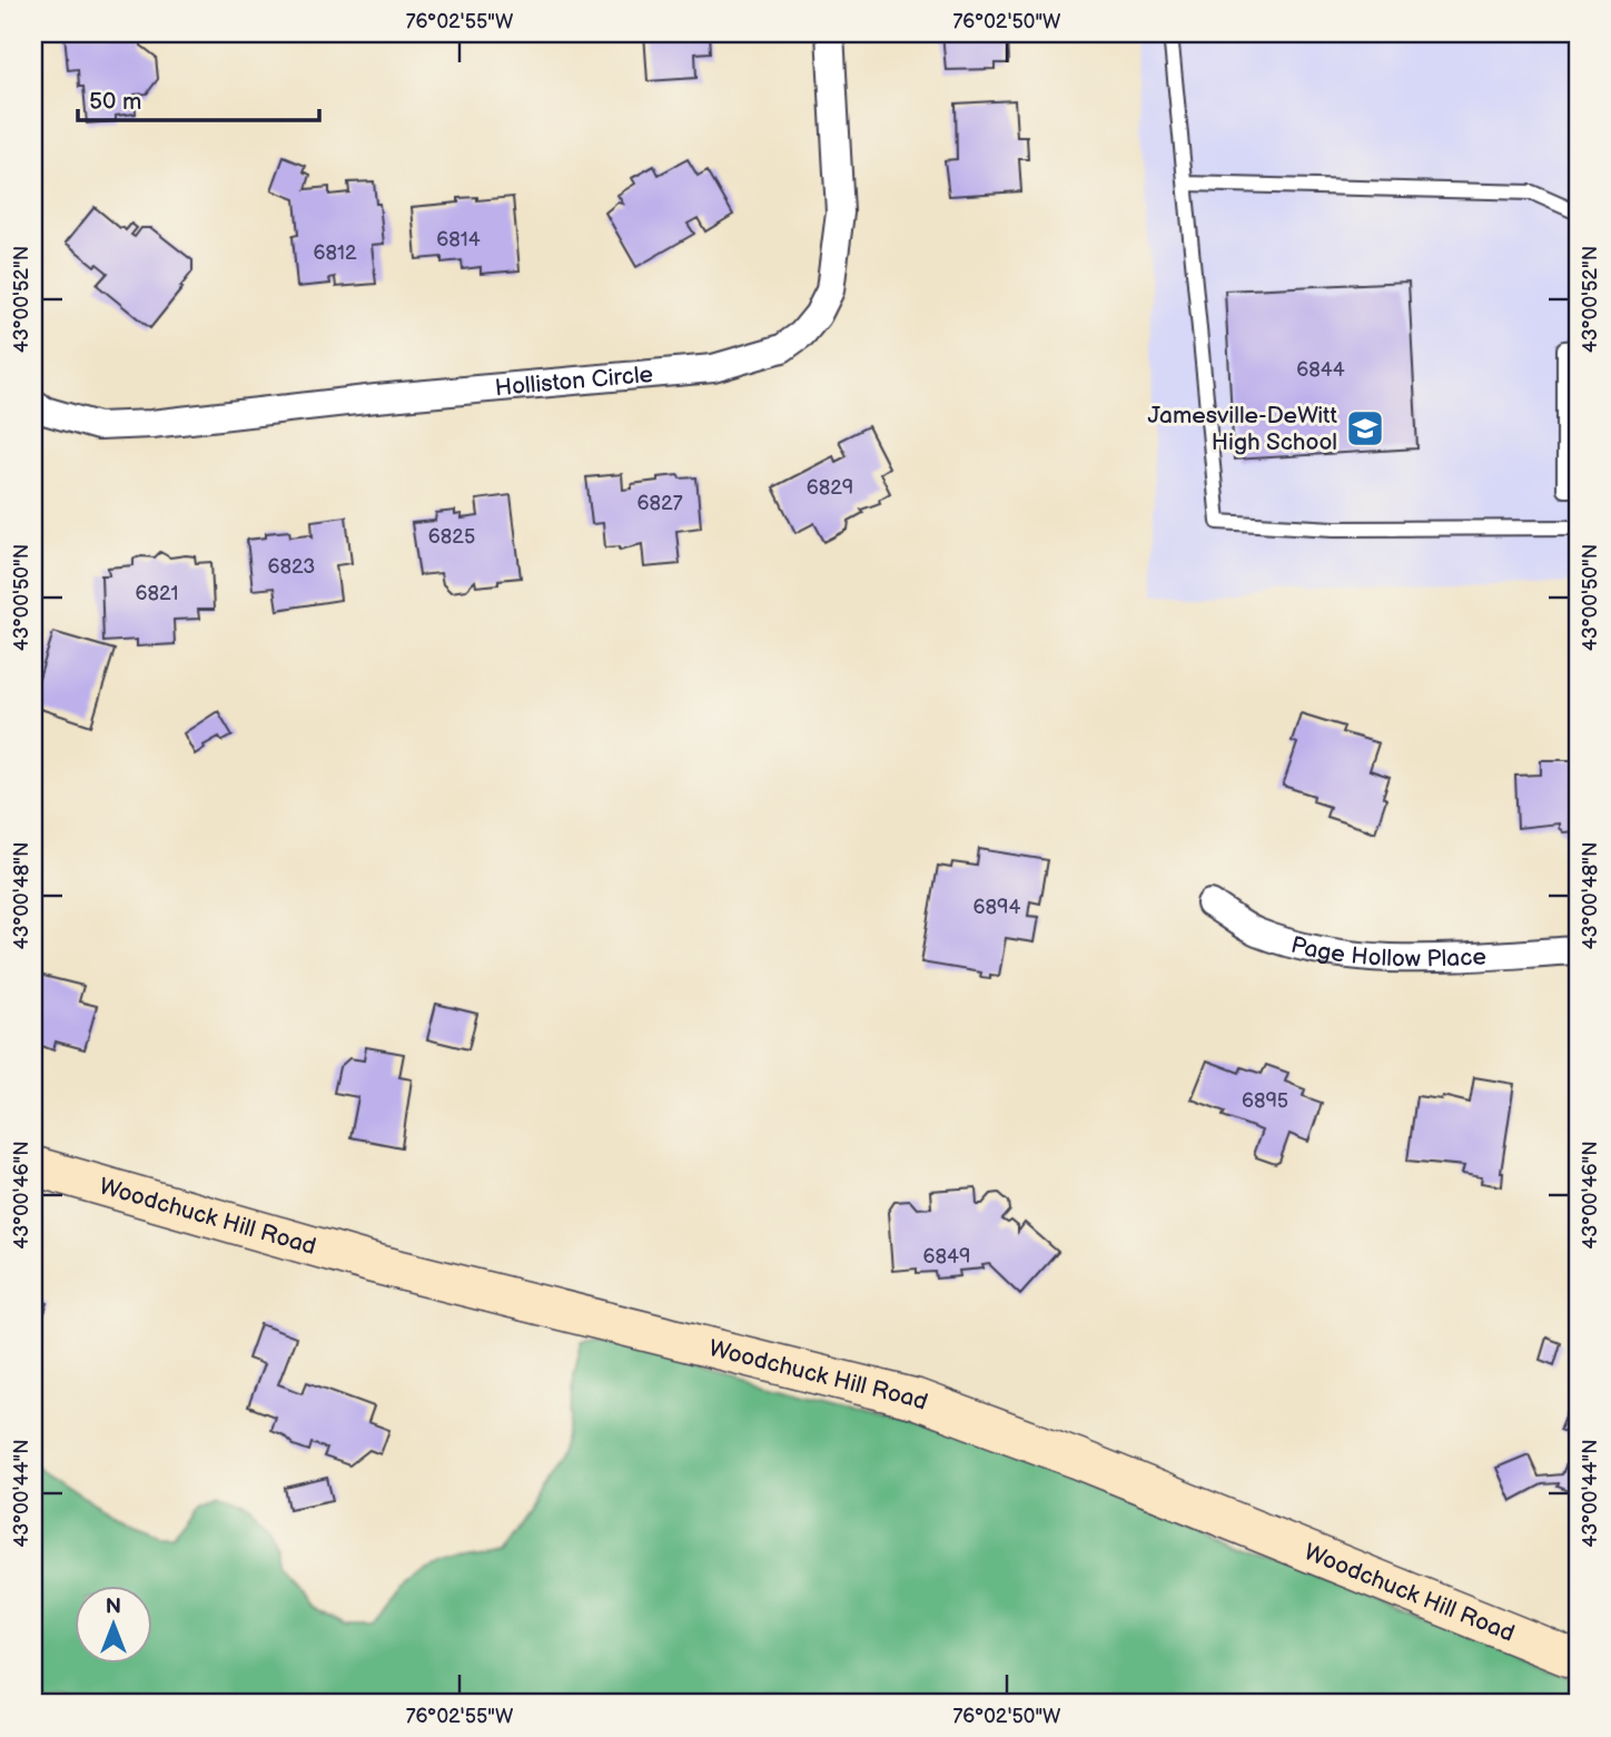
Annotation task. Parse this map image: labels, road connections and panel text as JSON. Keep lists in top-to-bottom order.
{
  "streets": {
    "street": ["Holliston Circle", "Page Hollow Place", "Woodchuck Hill Road"]
  },
  "places": {
    "school or university": ["Jamesville-DeWitt High School"]
  },
  "house_numbers": [
    "6814",
    "6812",
    "6844",
    "6829",
    "6827",
    "6825",
    "6823",
    "6821",
    "6894",
    "6895",
    "6849"
  ],
  "scale_bar": "50 m",
  "north": "top",
  "coordinates": [
    "76°02'55\"W",
    "76°02'50\"W",
    "43°00'52\"N",
    "43°00'50\"N",
    "43°00'48\"N",
    "43°00'46\"N",
    "43°00'44\"N"
  ]
}
